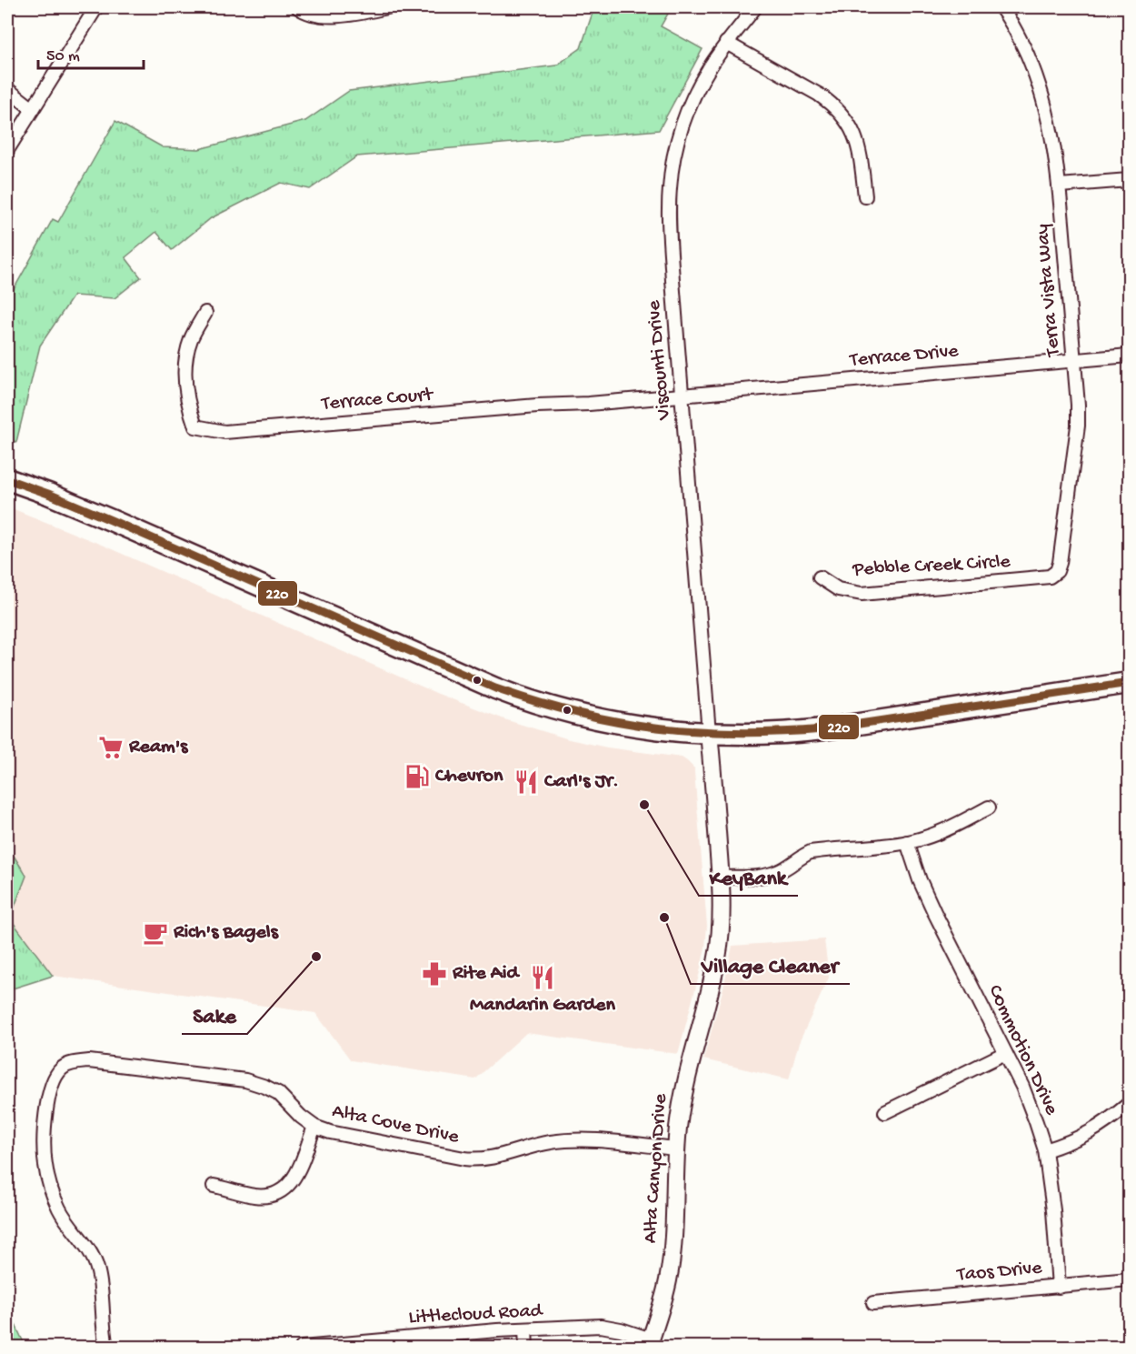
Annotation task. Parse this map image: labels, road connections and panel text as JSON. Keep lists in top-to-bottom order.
{
  "streets": {
    "street": [
      "Terra Vista Way",
      "Terrace Drive",
      "Viscounti Drive",
      "Terrace Court",
      "Pebble Creek Circle",
      "Commotion Drive",
      "Alta Cove Drive",
      "Alta Canyon Drive",
      "Taos Drive",
      "Littlecloud Road"
    ]
  },
  "crossings": [
    ["Terra Vista Way", "Terrace Drive"],
    ["Terra Vista Way", "Pebble Creek Circle"],
    ["Terrace Drive", "Viscounti Drive"],
    ["Terrace Drive", "Terrace Court"],
    ["Viscounti Drive", "Terrace Court"],
    ["Viscounti Drive", "Alta Canyon Drive"],
    ["Commotion Drive", "Taos Drive"],
    ["Alta Cove Drive", "Alta Canyon Drive"],
    ["Alta Canyon Drive", "Littlecloud Road"]
  ],
  "places": {
    "supermarket": ["Ream's"],
    "fuel station": ["Chevron"],
    "restaurant": ["Carl's Jr.", "Mandarin Garden"],
    "other": ["KeyBank", "Village Cleaner", "Sake"],
    "cafe": ["Rich's Bagels"],
    "pharmacy": ["Rite Aid"]
  },
  "lines": ["transit line 220"],
  "scale_bar": "50 m"
}
